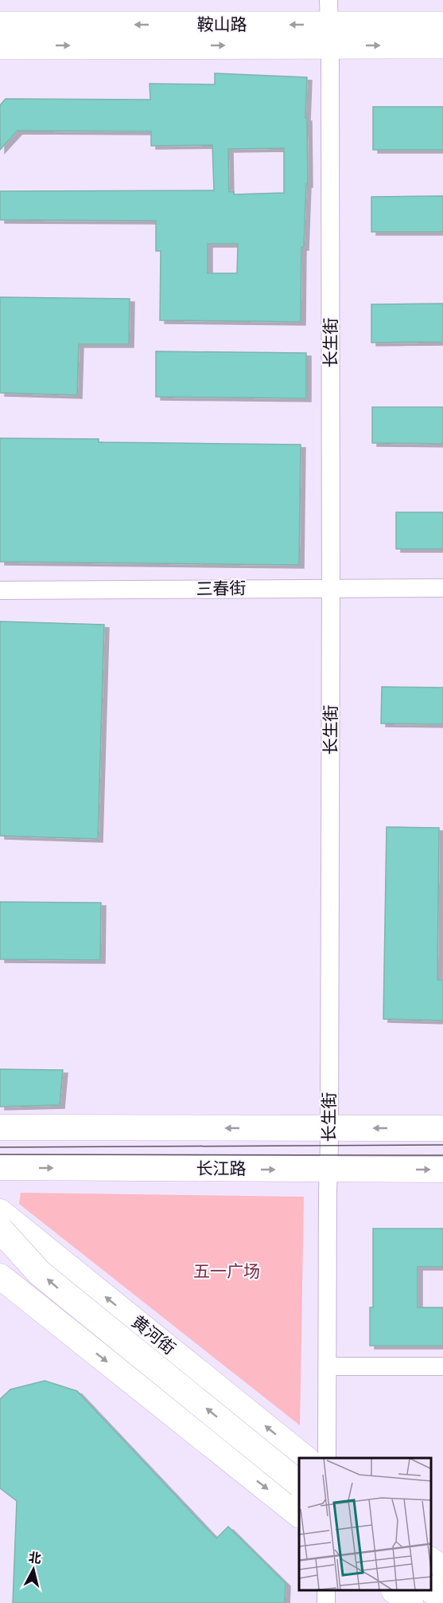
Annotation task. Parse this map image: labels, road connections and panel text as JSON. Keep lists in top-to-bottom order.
{
  "streets": {
    "main road": ["鞍山路", "长江路", "黄河街"],
    "street": ["长生街", "三春街"]
  },
  "crossings": [
    ["鞍山路", "长生街"],
    ["长生街", "三春街"],
    ["长生街", "长江路"]
  ],
  "parks": ["五一广场"],
  "north": "top"
}
